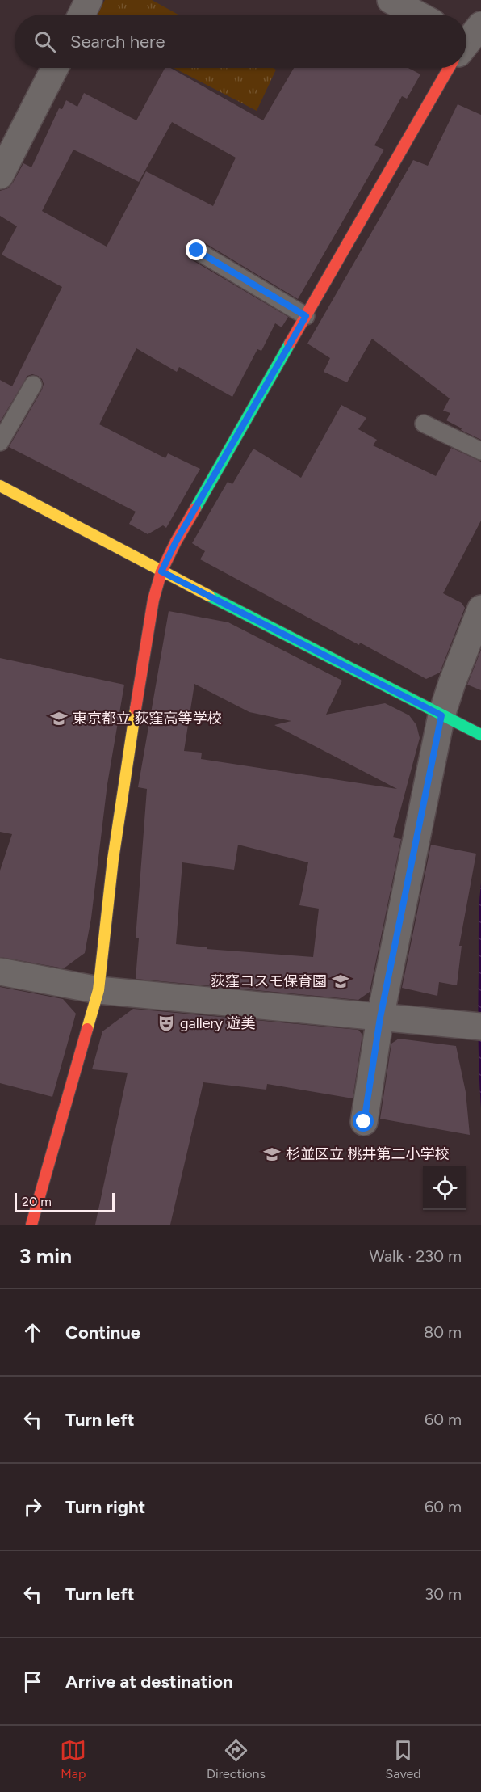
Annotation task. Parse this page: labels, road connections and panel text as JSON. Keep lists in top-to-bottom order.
{
  "places": {
    "school or university": ["東京都立 荻窪高等学校", "荻窪コスモ保育園", "杉並区立 桃井第二小学校"],
    "theatre": ["gallery 遊美"]
  },
  "scale_bar": "20 m",
  "page": {
    "search": "Search here",
    "scale": "20 m",
    "heading": ["3 min", "Walk · 230 m"],
    "list": [
      ["Continue", "80 m"],
      ["Turn left", "60 m"],
      ["Turn right", "60 m"],
      ["Turn left", "30 m"],
      "Arrive at destination"
    ],
    "nav": ["Map", "Directions", "Saved"]
  }
}
